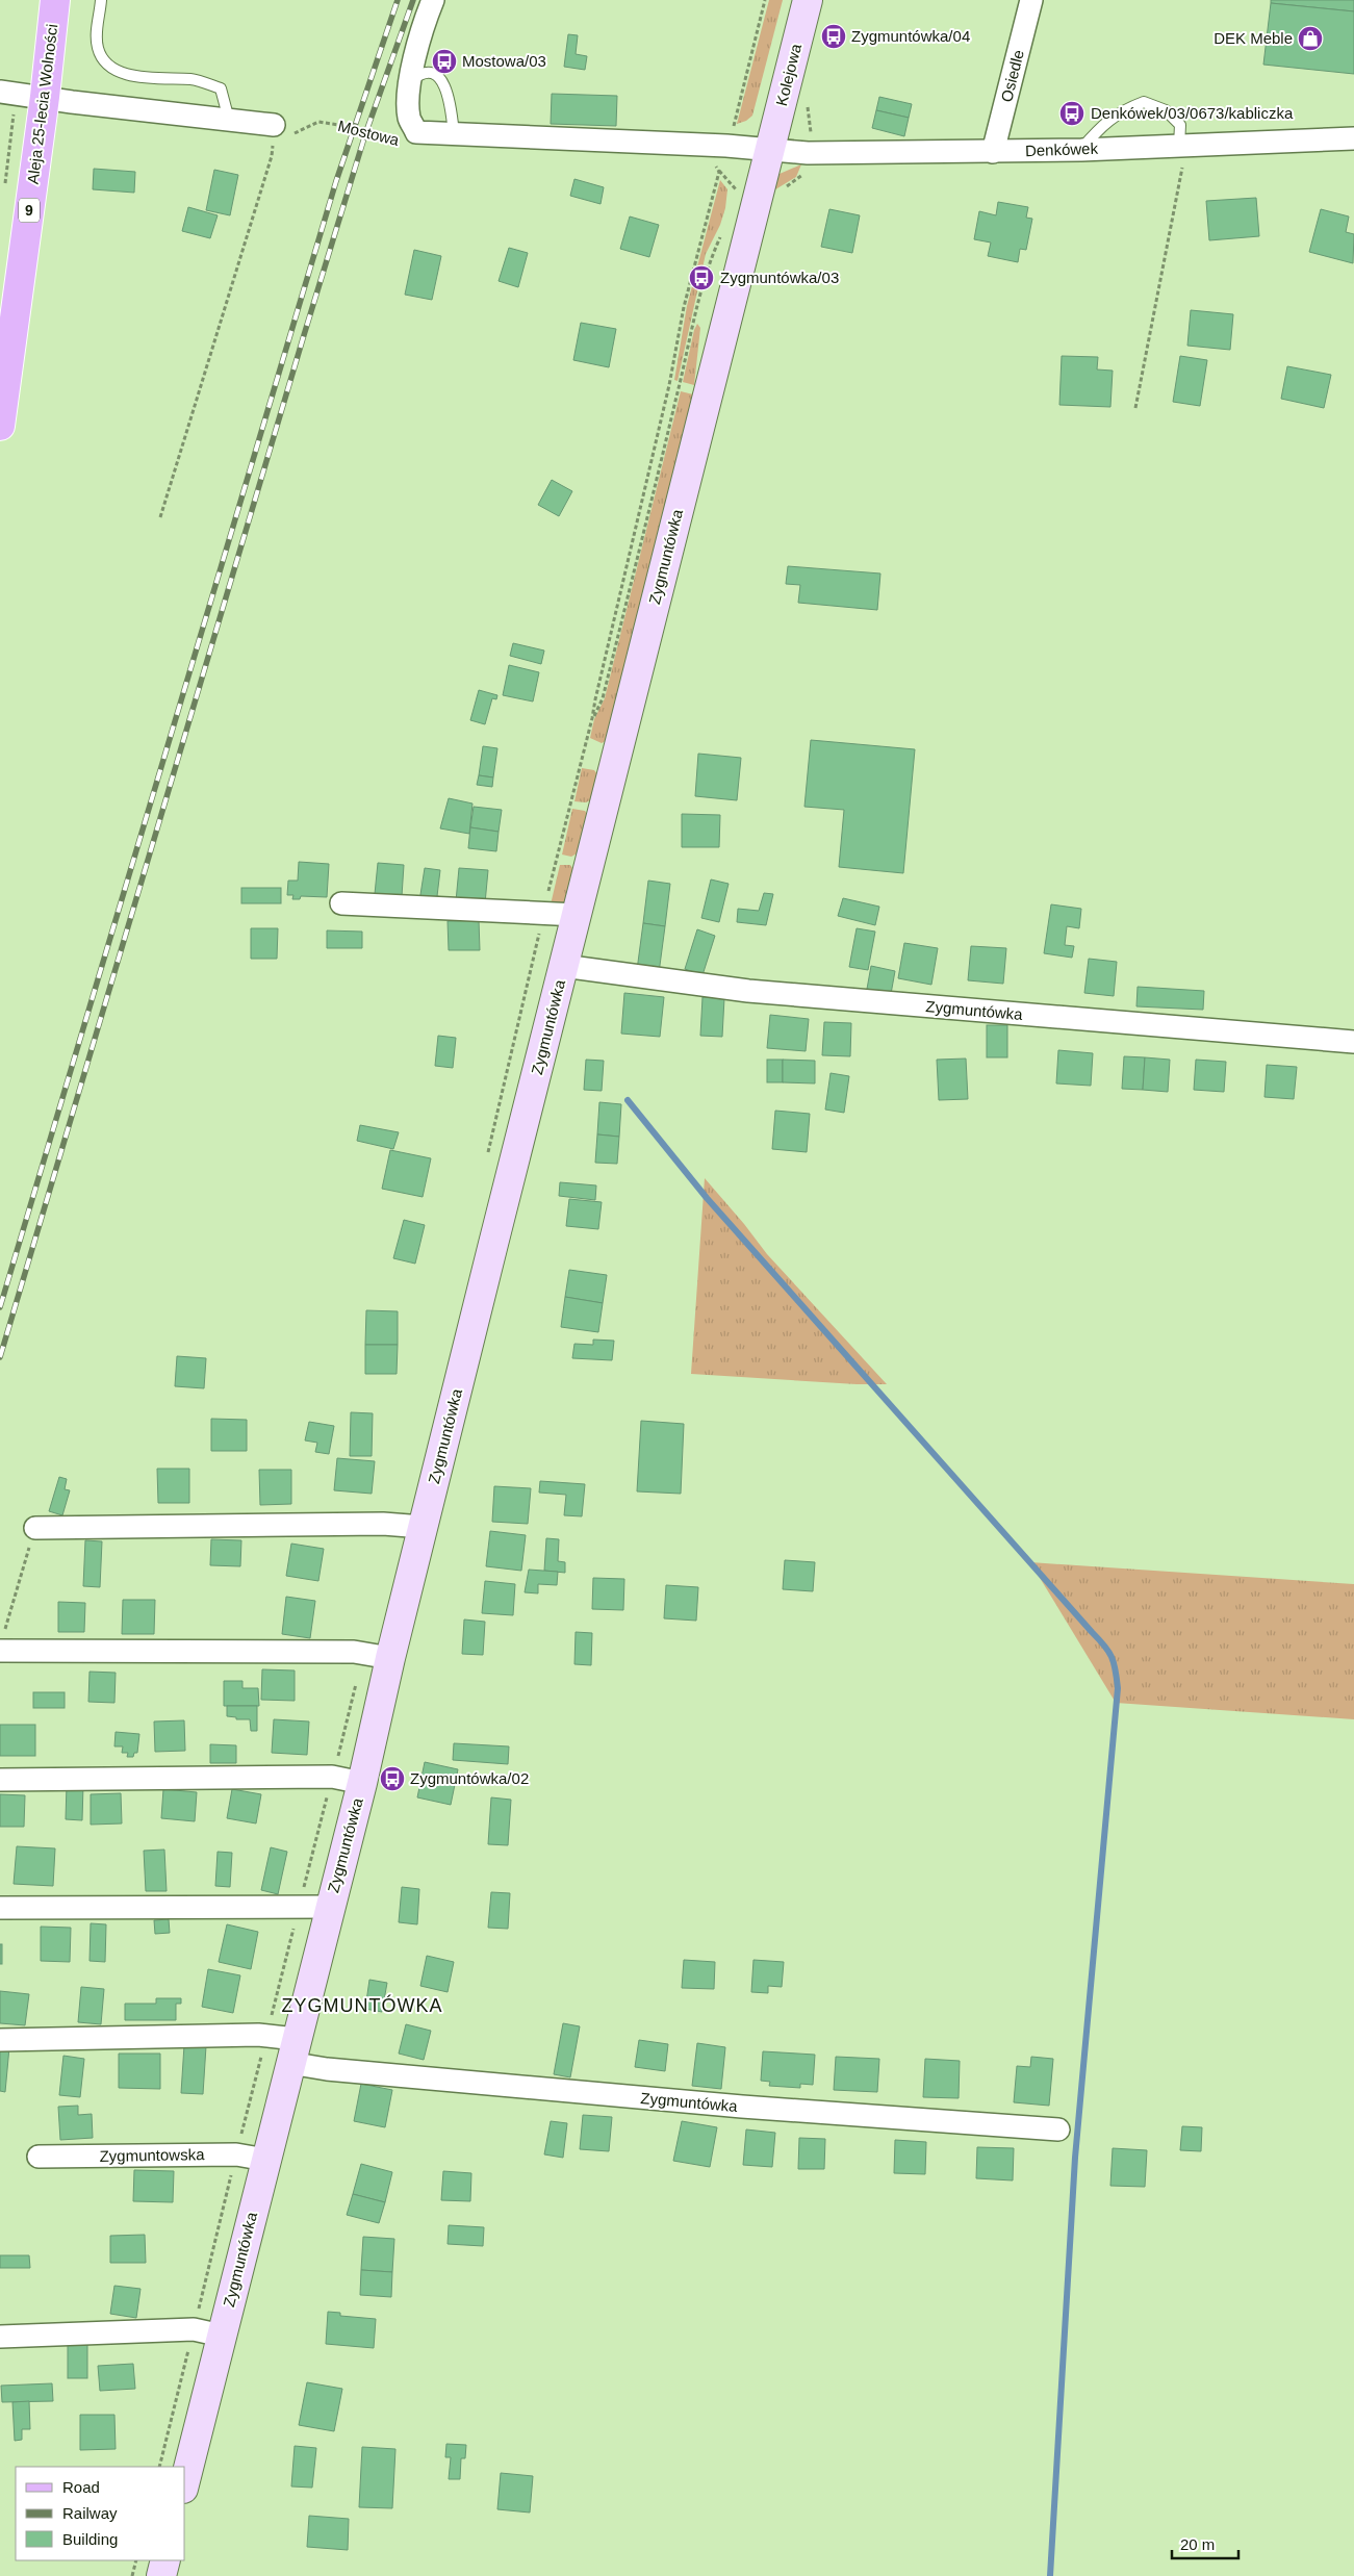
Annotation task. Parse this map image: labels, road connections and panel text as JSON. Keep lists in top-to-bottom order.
{
  "streets": {
    "main road": ["Aleja 25-lecia Wolności", "9"],
    "street": [
      "Kolejowa",
      "Osiedle",
      "Mostowa",
      "Denkówek",
      "Zygmuntówka",
      "Zygmuntowska"
    ]
  },
  "crossings": [
    ["Kolejowa", "Mostowa"],
    ["Kolejowa", "Denkówek"],
    ["Kolejowa", "Zygmuntówka"],
    ["Osiedle", "Denkówek"],
    ["Mostowa", "Denkówek"],
    ["Mostowa", "Zygmuntówka"],
    ["Denkówek", "Zygmuntówka"],
    ["Zygmuntówka", "Zygmuntowska"]
  ],
  "districts": ["ZYGMUNTÓWKA"],
  "places": {
    "bus stop": [
      "Zygmuntówka/04",
      "Mostowa/03",
      "Denkówek/03/0673/kabliczka",
      "Zygmuntówka/03",
      "Zygmuntówka/02"
    ],
    "shop": ["DEK Meble"]
  },
  "legend": ["Road", "Railway", "Building"],
  "scale_bar": "20 m"
}
